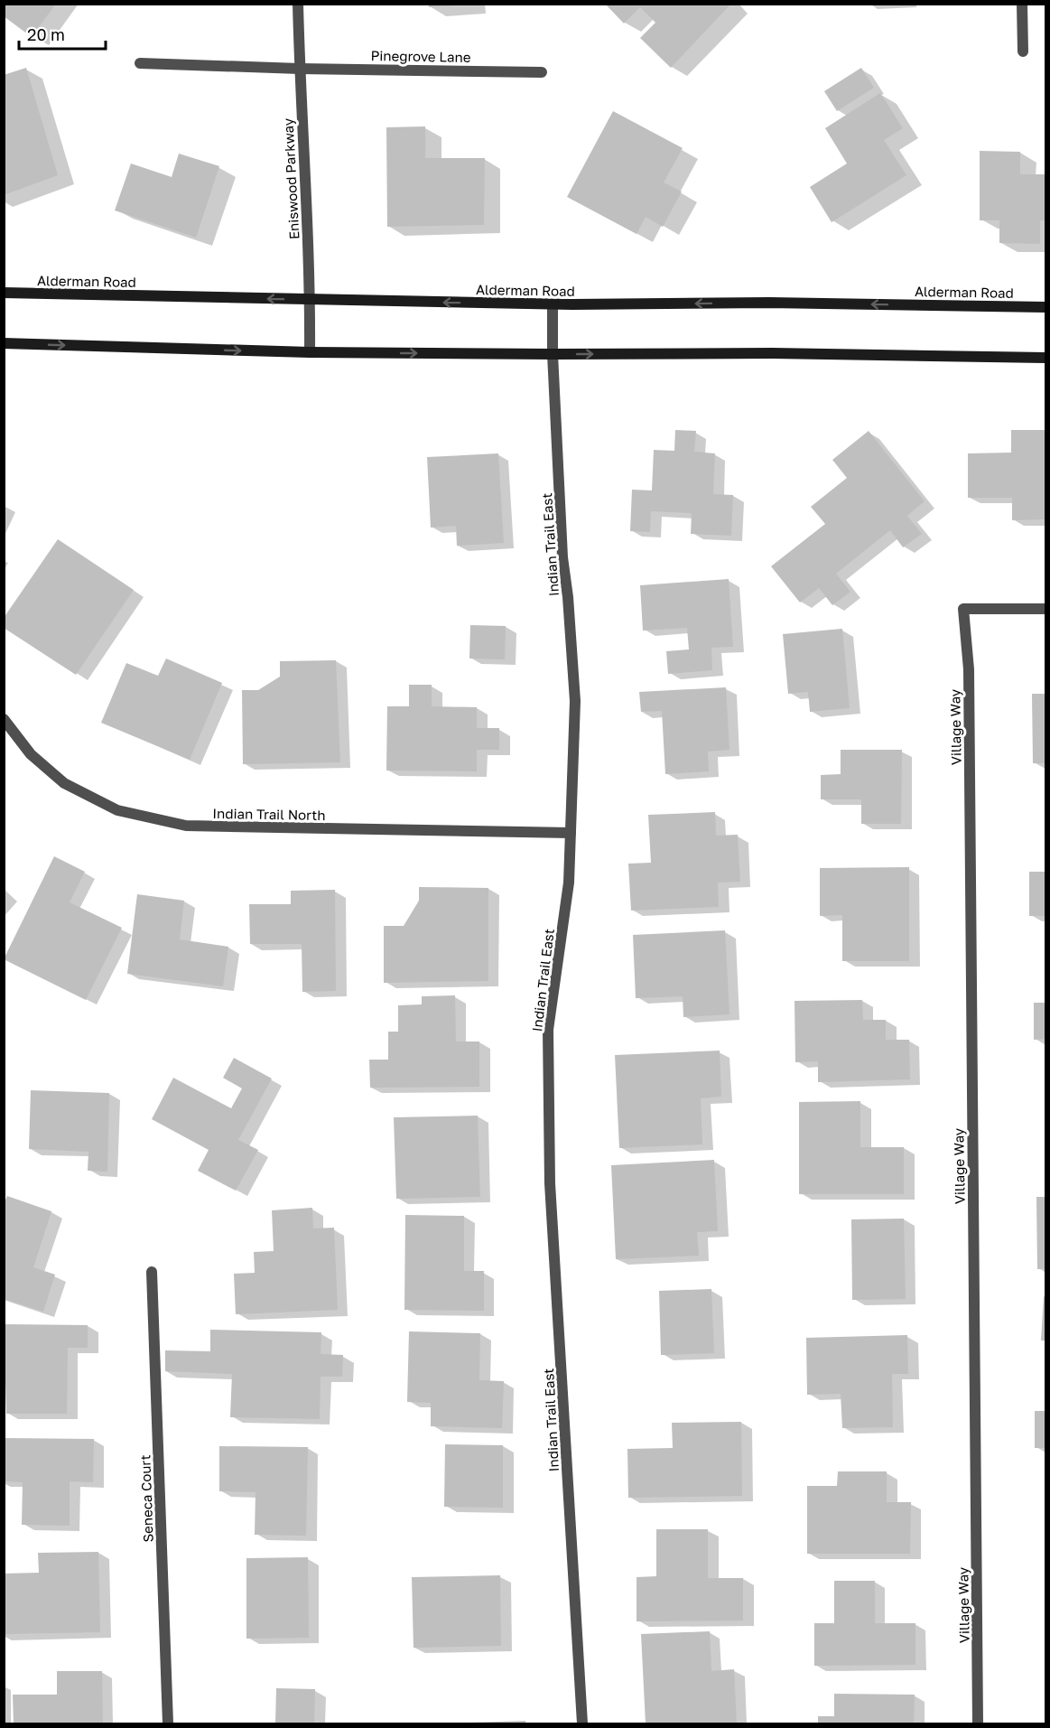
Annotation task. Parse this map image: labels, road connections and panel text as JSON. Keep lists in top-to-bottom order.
{
  "streets": {
    "main road": ["Alderman Road"],
    "street": [
      "Pinegrove Lane",
      "Eniswood Parkway",
      "Indian Trail East",
      "Village Way",
      "Indian Trail North",
      "Seneca Court"
    ]
  },
  "crossings": [
    ["Pinegrove Lane", "Eniswood Parkway"],
    ["Eniswood Parkway", "Alderman Road"],
    ["Alderman Road", "Indian Trail East"],
    ["Indian Trail East", "Indian Trail North"]
  ],
  "scale_bar": "20 m"
}
